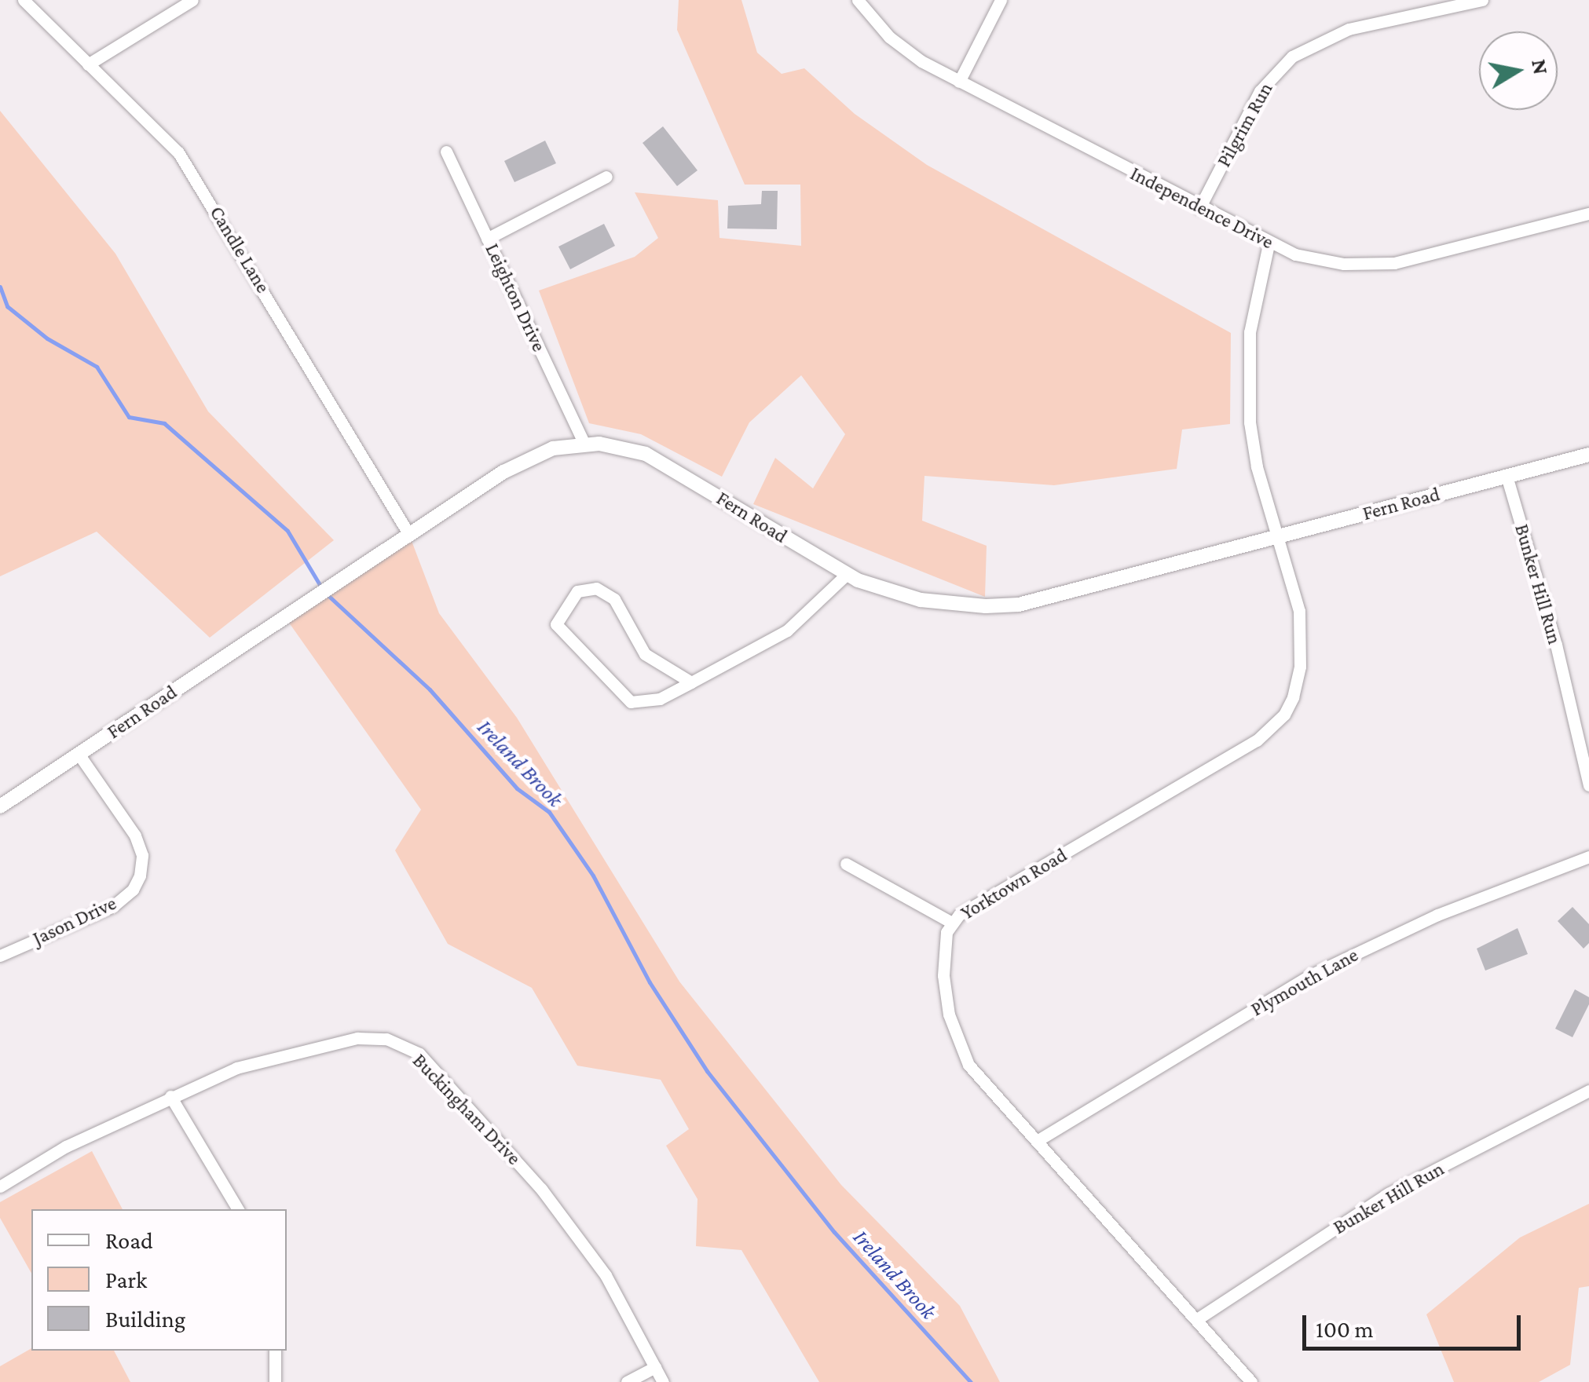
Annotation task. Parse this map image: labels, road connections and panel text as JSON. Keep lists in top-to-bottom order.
{
  "streets": {
    "street": [
      "Pilgrim Run",
      "Independence Drive",
      "Candle Lane",
      "Leighton Drive",
      "Fern Road",
      "Bunker Hill Run",
      "Yorktown Road",
      "Jason Drive",
      "Plymouth Lane",
      "Buckingham Drive"
    ]
  },
  "crossings": [
    ["Pilgrim Run", "Independence Drive"],
    ["Independence Drive", "Yorktown Road"],
    ["Candle Lane", "Fern Road"],
    ["Leighton Drive", "Fern Road"],
    ["Fern Road", "Bunker Hill Run"],
    ["Fern Road", "Yorktown Road"],
    ["Fern Road", "Jason Drive"],
    ["Bunker Hill Run", "Yorktown Road"],
    ["Yorktown Road", "Plymouth Lane"]
  ],
  "water": ["Ireland Brook"],
  "legend": ["Road", "Park", "Building"],
  "scale_bar": "100 m",
  "north": "right"
}
